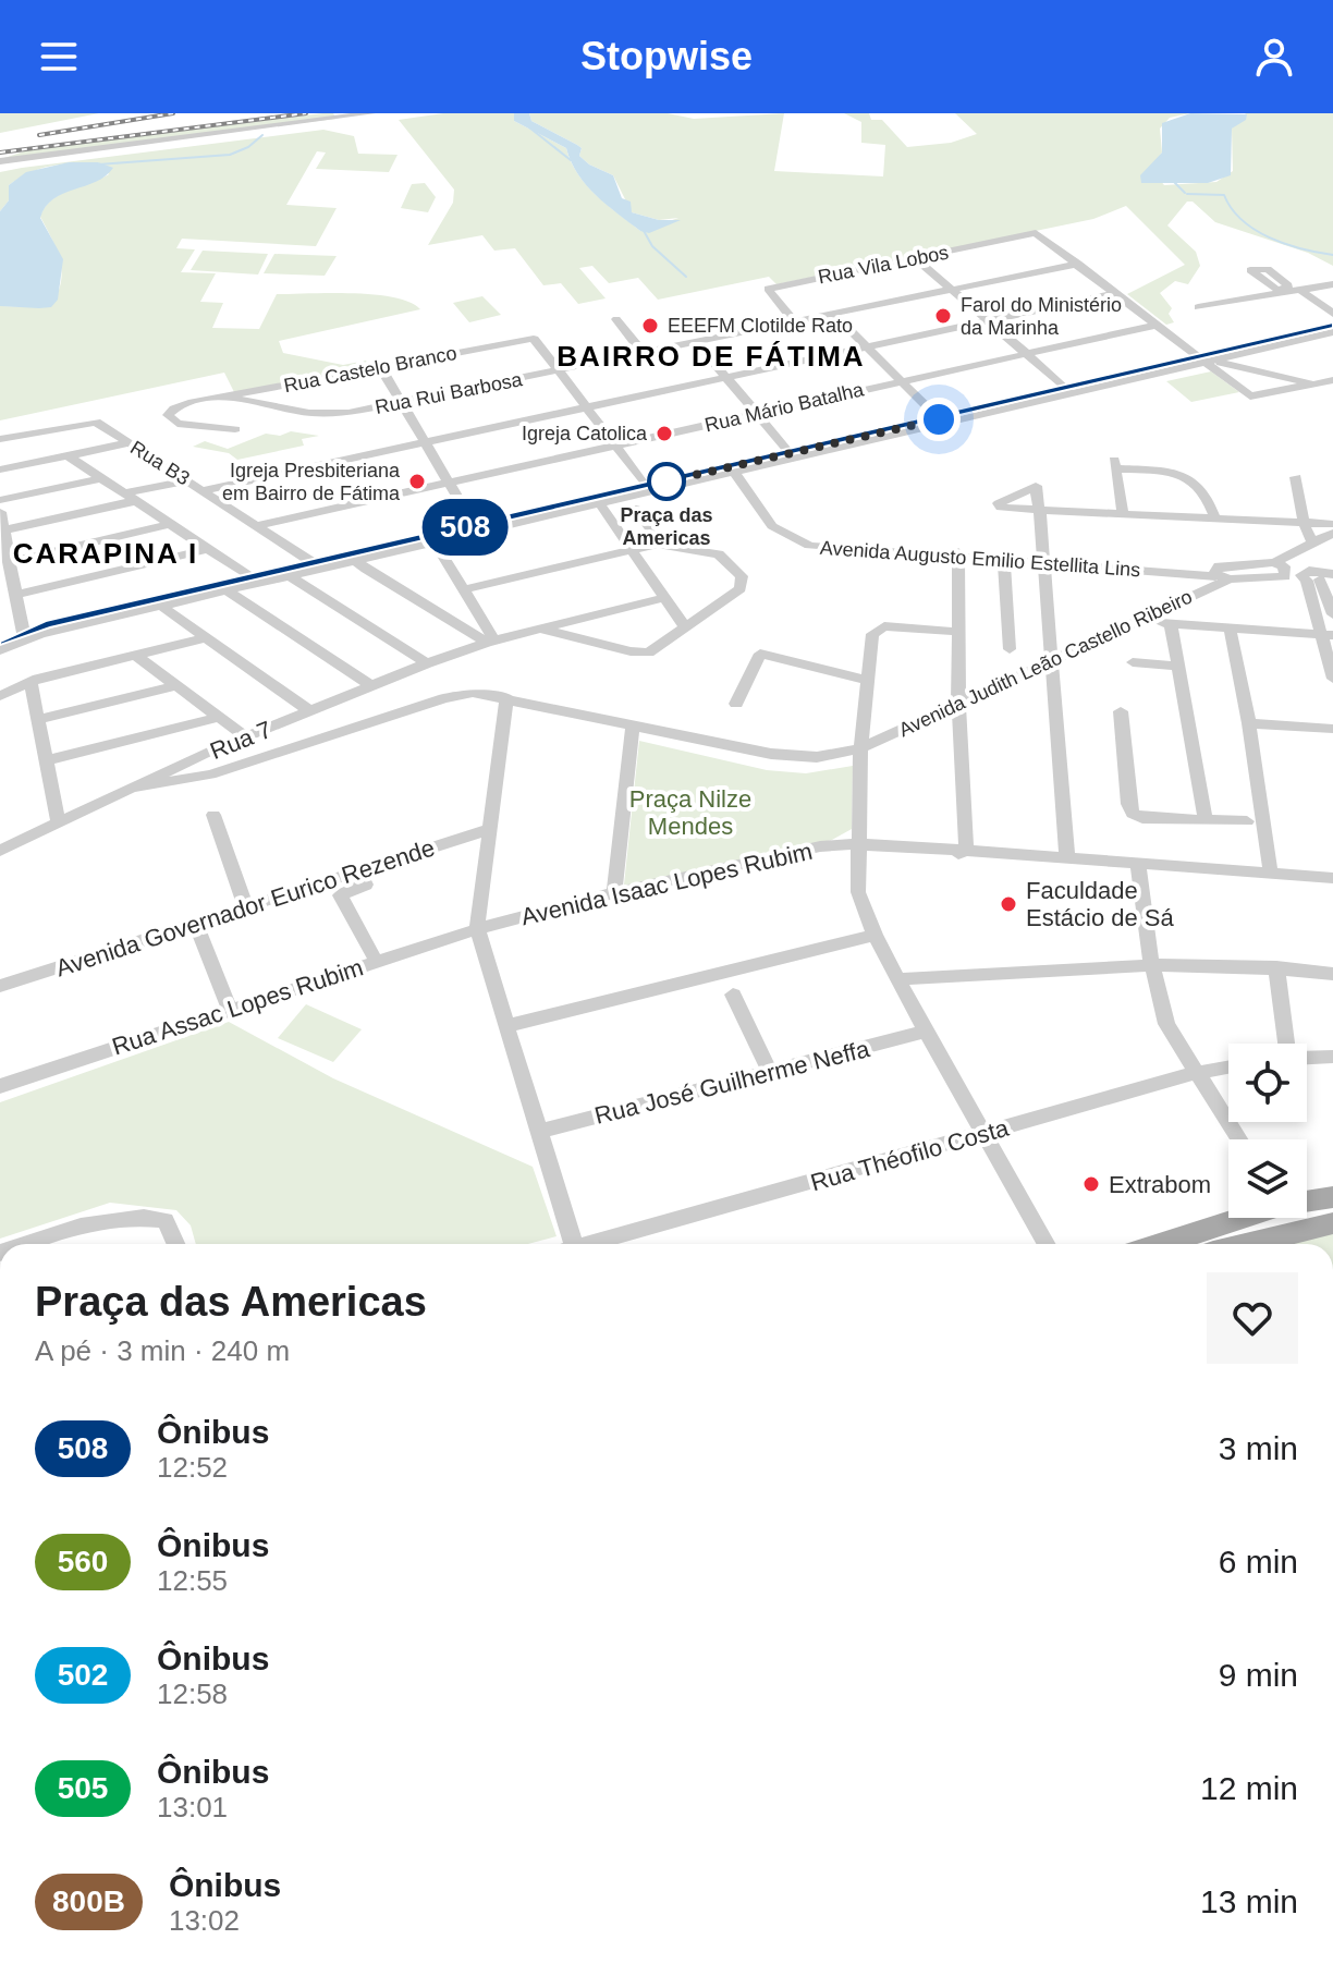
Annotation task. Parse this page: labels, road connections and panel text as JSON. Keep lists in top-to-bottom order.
{
  "streets": {
    "street": [
      "Rua Vila Lobos",
      "Rua Castelo Branco",
      "Rua Rui Barbosa",
      "Rua Mário Batalha",
      "Rua B3",
      "Avenida Augusto Emilio Estellita Lins",
      "Avenida Judith Leão Castello Ribeiro",
      "Rua 7",
      "Avenida Isaac Lopes Rubim",
      "Avenida Governador Eurico Rezende",
      "Rua Assac Lopes Rubim",
      "Rua José Guilherme Neffa",
      "Rua Théofilo Costa"
    ]
  },
  "crossings": [
    ["Rua Vila Lobos", "Rua Rui Barbosa"],
    ["Rua Castelo Branco", "Rua Rui Barbosa"],
    ["Rua Mário Batalha", "Rua B3"],
    ["Avenida Augusto Emilio Estellita Lins", "Avenida Judith Leão Castello Ribeiro"],
    ["Avenida Judith Leão Castello Ribeiro", "Rua 7"],
    ["Avenida Isaac Lopes Rubim", "Rua Assac Lopes Rubim"]
  ],
  "districts": ["BAIRRO DE FÁTIMA", "CARAPINA I"],
  "parks": ["Praça Nilze Mendes"],
  "places": [
    "Farol do Ministério da Marinha",
    "EEEFM Clotilde Rato",
    "Igreja Catolica",
    "Igreja Presbiteriana em Bairro de Fátima",
    "Praça das Americas",
    "Faculdade Estácio de Sá",
    "Extrabom"
  ],
  "lines": ["bus line 508"],
  "page": {
    "header": "Stopwise",
    "on_map": "508",
    "heading": ["Praça das Americas", "A pé · 3 min · 240 m"],
    "list": [
      {
        "mark": "508",
        "name": "Ônibus",
        "note": "12:52",
        "value": "3 min"
      },
      {
        "mark": "560",
        "name": "Ônibus",
        "note": "12:55",
        "value": "6 min"
      },
      {
        "mark": "502",
        "name": "Ônibus",
        "note": "12:58",
        "value": "9 min"
      },
      {
        "mark": "505",
        "name": "Ônibus",
        "note": "13:01",
        "value": "12 min"
      },
      {
        "mark": "800B",
        "name": "Ônibus",
        "note": "13:02",
        "value": "13 min"
      }
    ]
  }
}
